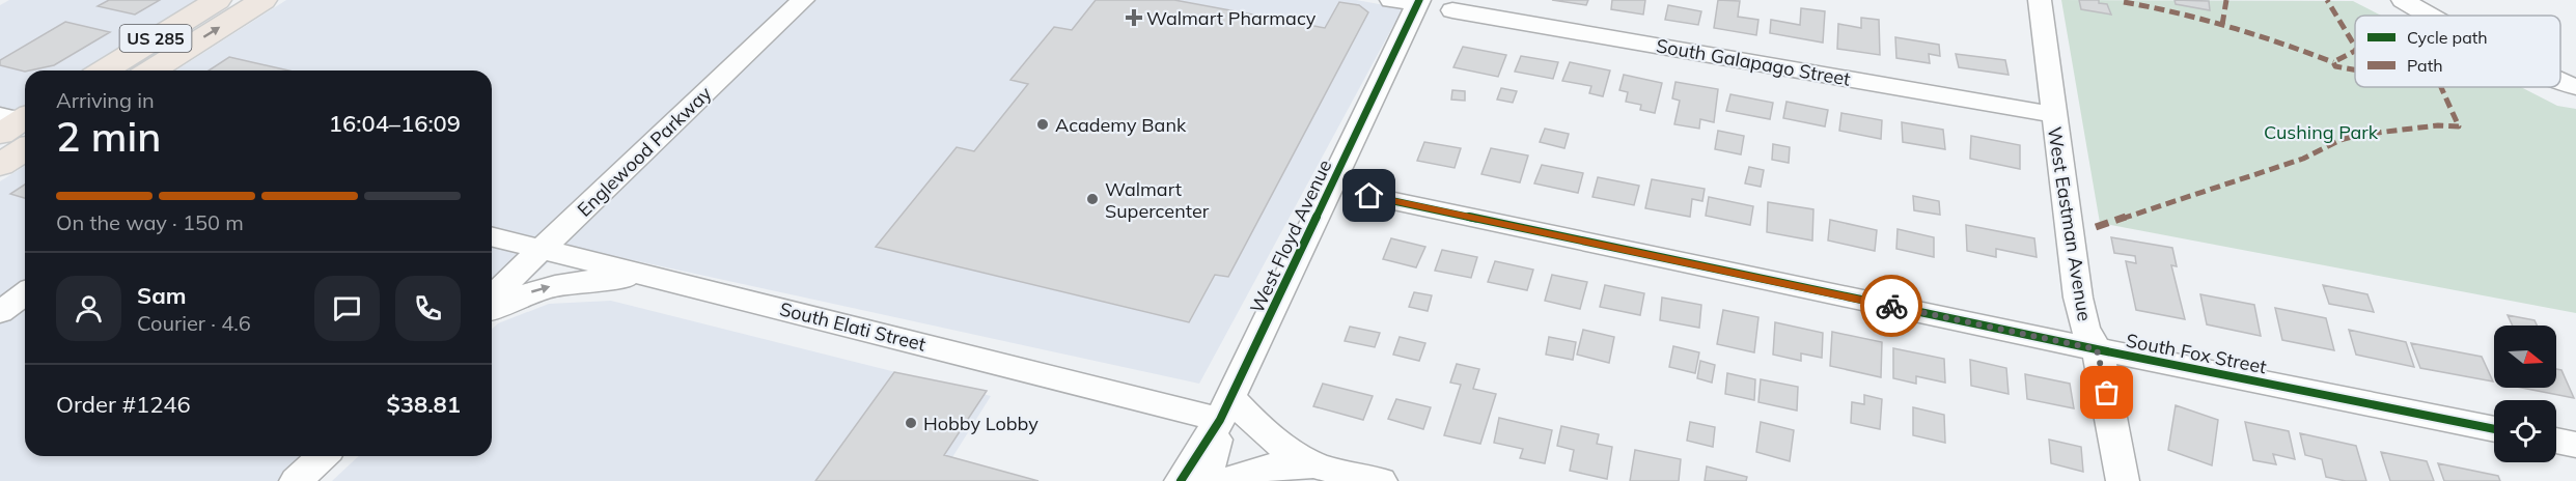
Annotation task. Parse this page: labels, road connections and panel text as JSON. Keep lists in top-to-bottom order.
{
  "streets": {
    "highway": ["US 285"],
    "street": [
      "South Galapago Street",
      "Englewood Parkway",
      "West Eastman Avenue",
      "West Floyd Avenue",
      "South Elati Street",
      "South Fox Street"
    ]
  },
  "crossings": [
    ["South Galapago Street", "West Eastman Avenue"],
    ["Englewood Parkway", "South Elati Street"],
    ["West Eastman Avenue", "South Fox Street"],
    ["West Floyd Avenue", "South Elati Street"]
  ],
  "parks": ["Cushing Park"],
  "places": {
    "health": ["Walmart Pharmacy"],
    "other": ["Academy Bank", "Walmart Supercenter", "Hobby Lobby"]
  },
  "legend": ["Cycle path", "Path"],
  "north": "right",
  "page": {
    "heading": ["2 min", "Arriving in", "16:04–16:09"],
    "panel": [
      "Sam",
      "Courier · 4.6",
      "Order #1246",
      "$38.81"
    ],
    "bar": "On the way · 150 m"
  }
}
